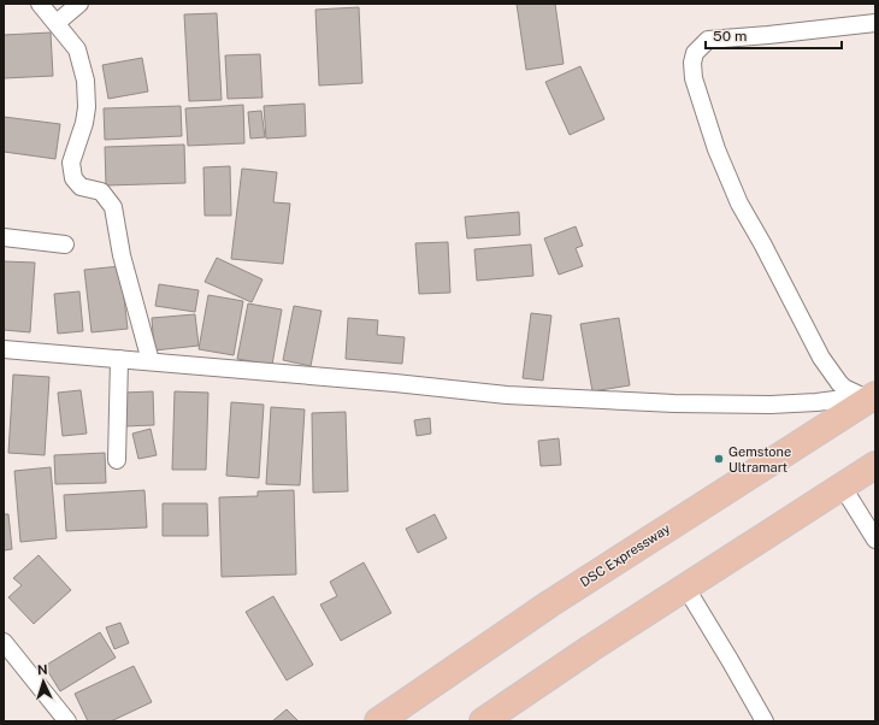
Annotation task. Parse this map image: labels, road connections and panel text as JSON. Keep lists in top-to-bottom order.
{
  "streets": {
    "main road": ["DSC Expressway"]
  },
  "places": ["Gemstone Ultramart"],
  "scale_bar": "50 m",
  "north": "top"
}
